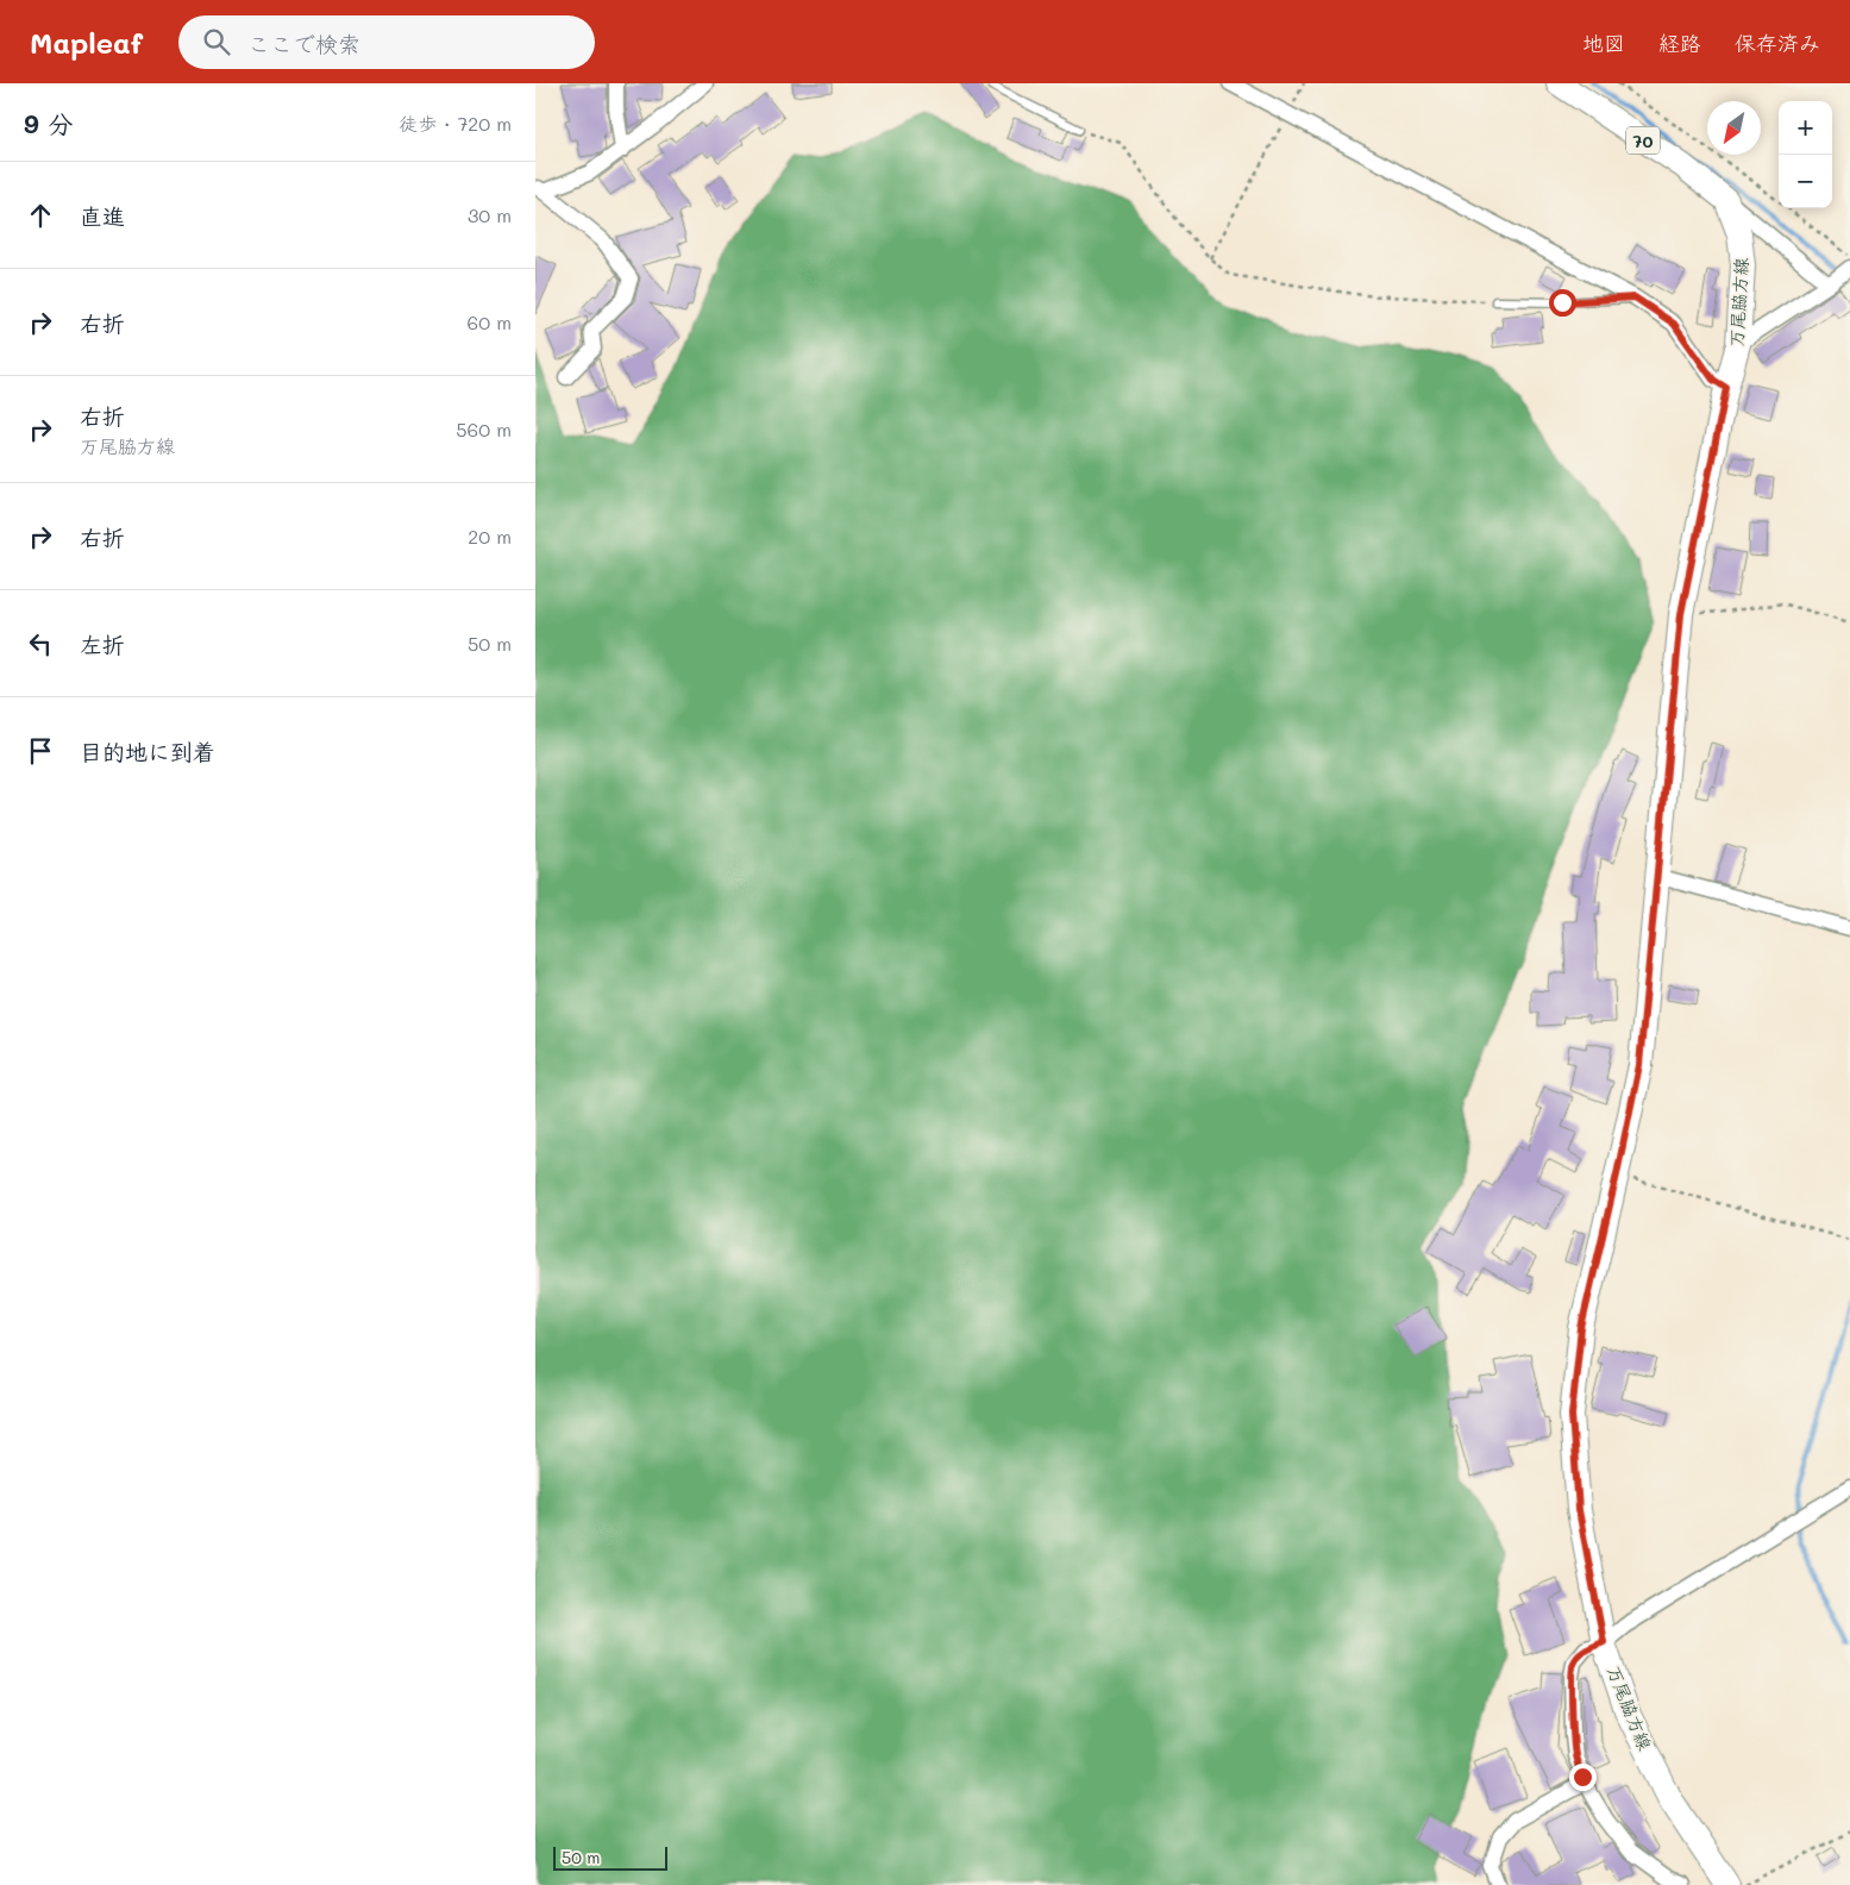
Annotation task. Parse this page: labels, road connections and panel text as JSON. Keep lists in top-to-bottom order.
{
  "streets": {
    "main road": ["70", "万尾脇方線"]
  },
  "crossings": [
    ["70", "万尾脇方線"]
  ],
  "scale_bar": "50 m",
  "north": "bottom left",
  "page": {
    "header": "Mapleaf",
    "search": "ここで検索",
    "nav": ["地図", "経路", "保存済み"],
    "heading": ["9 分", "徒歩 · 720 m"],
    "map_buttons": ["+", "−"],
    "list": [
      ["直進", "30 m"],
      ["右折", "60 m"],
      ["右折", "万尾脇方線", "560 m"],
      ["右折", "20 m"],
      ["左折", "50 m"],
      "目的地に到着"
    ],
    "scale": "50 m"
  }
}
